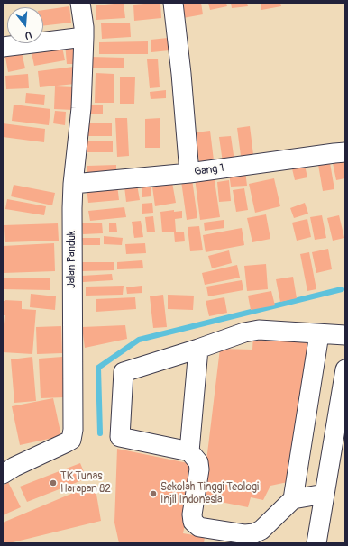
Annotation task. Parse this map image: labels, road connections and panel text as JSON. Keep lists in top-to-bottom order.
{
  "streets": {
    "street": ["Gang 1", "Jalan Panduk"]
  },
  "crossings": [
    ["Gang 1", "Jalan Panduk"]
  ],
  "places": ["TK Tunas Harapan 82", "Sekolah Tinggi Teologi Injil Indonesia"],
  "north": "bottom"
}
